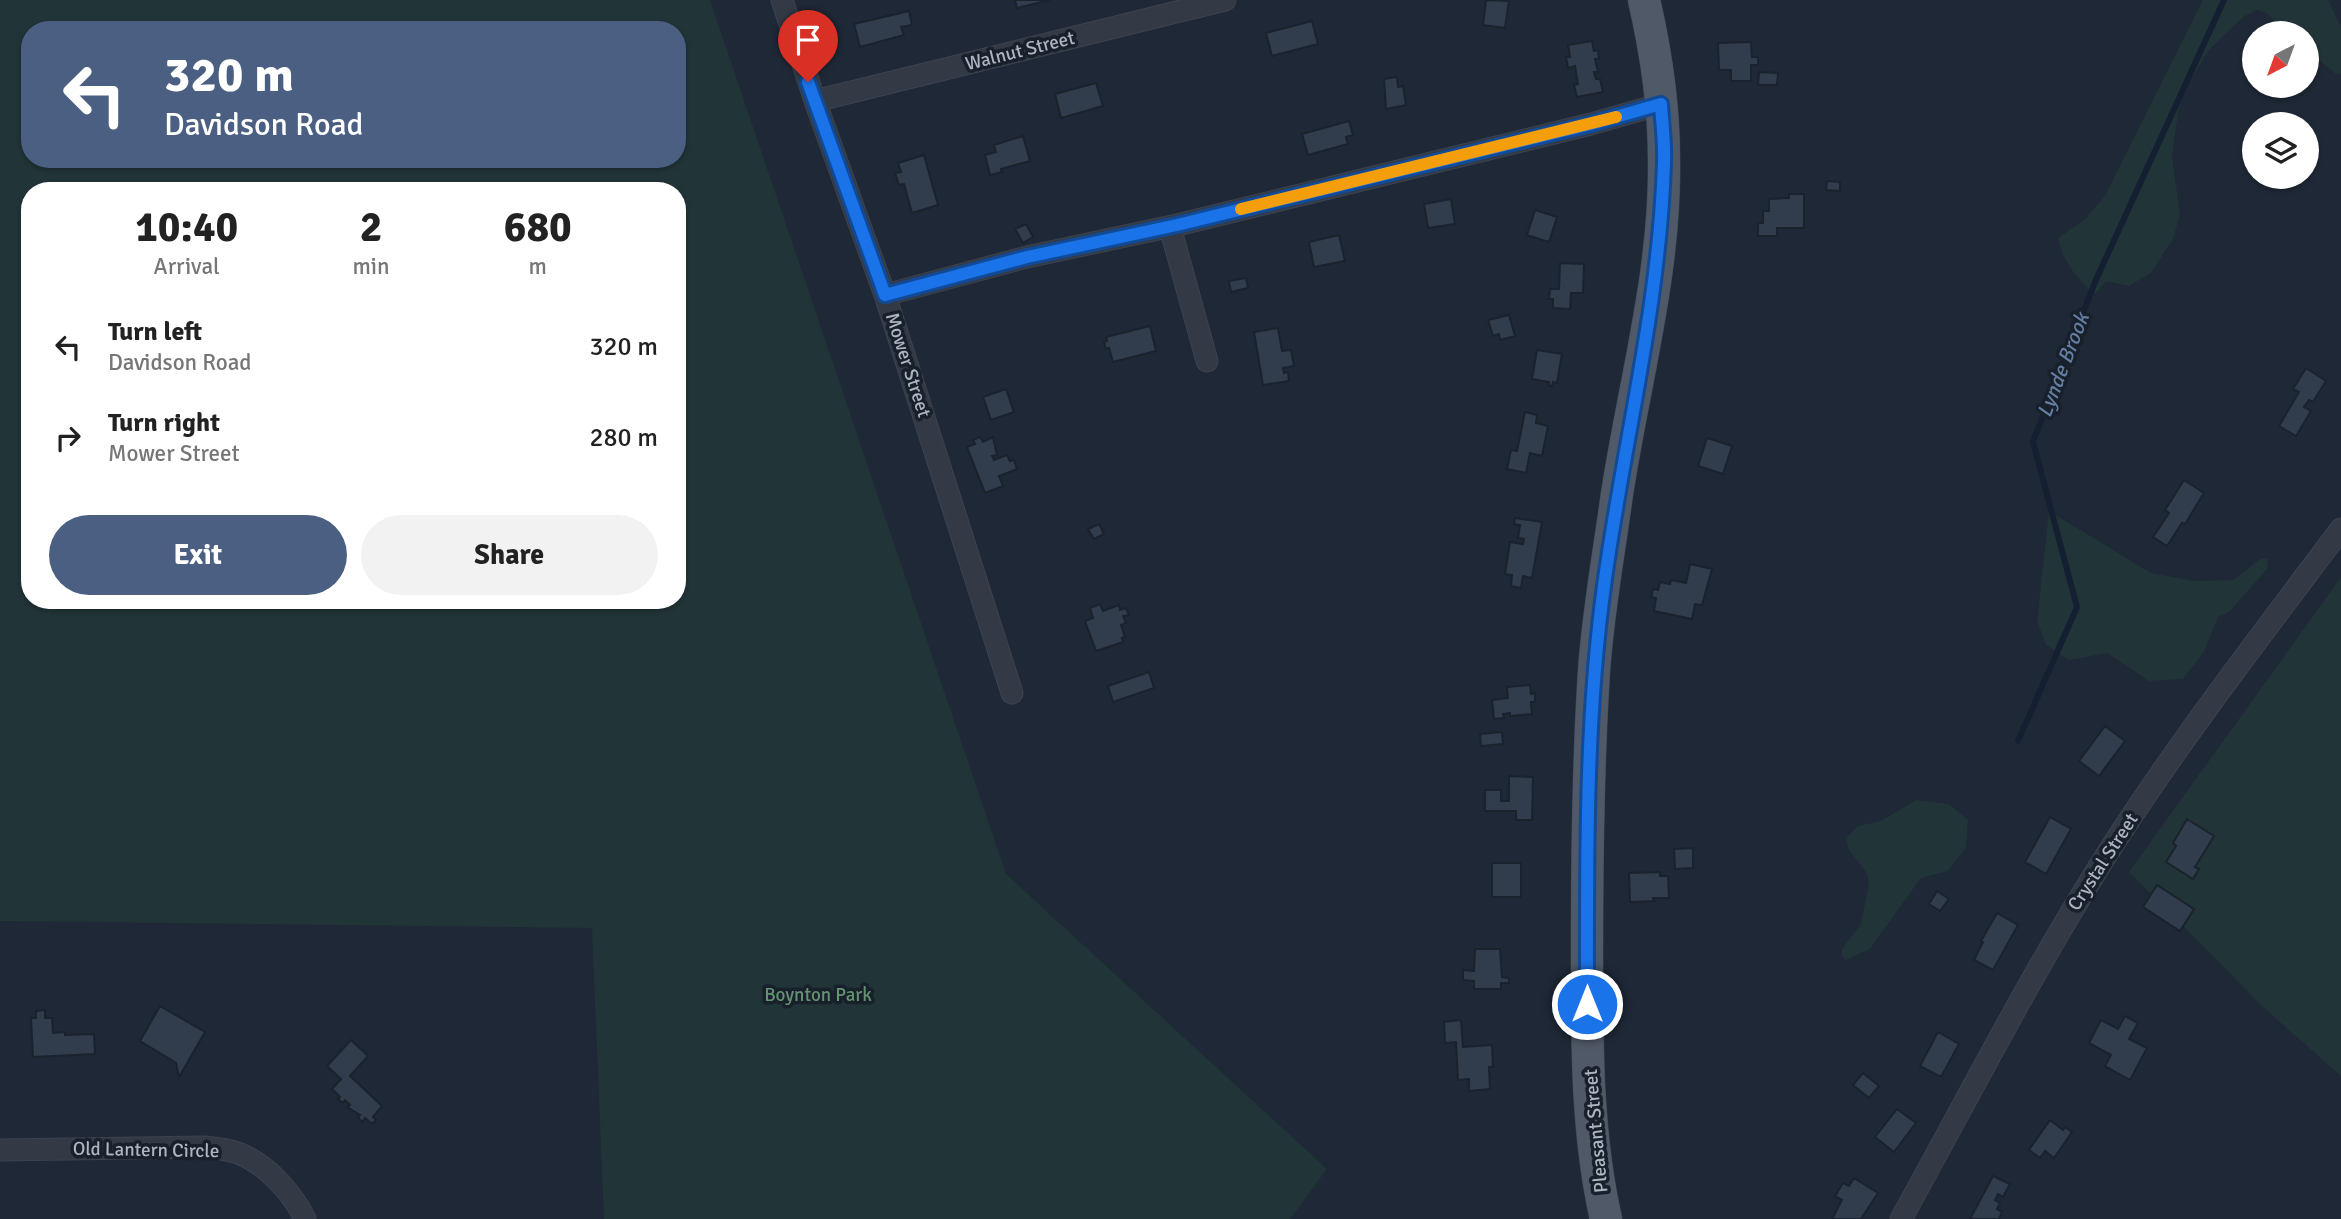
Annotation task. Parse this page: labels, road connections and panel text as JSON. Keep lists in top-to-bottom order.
{
  "streets": {
    "main road": ["Pleasant Street"],
    "street": [
      "Walnut Street",
      "Mower Street",
      "Crystal Street",
      "Old Lantern Circle"
    ]
  },
  "crossings": [
    ["Walnut Street", "Mower Street"]
  ],
  "water": ["Lynde Brook"],
  "parks": ["Boynton Park"],
  "north": "bottom left",
  "page": {
    "turn": ["320 m", "Davidson Road"],
    "eta": [
      "10:40",
      "Arrival",
      "2",
      "min",
      "680",
      "m"
    ],
    "list": [
      {
        "name": "Turn left",
        "note": "Davidson Road",
        "value": "320 m"
      },
      {
        "name": "Turn right",
        "note": "Mower Street",
        "value": "280 m"
      }
    ],
    "buttons": ["Exit", "Share"]
  }
}
